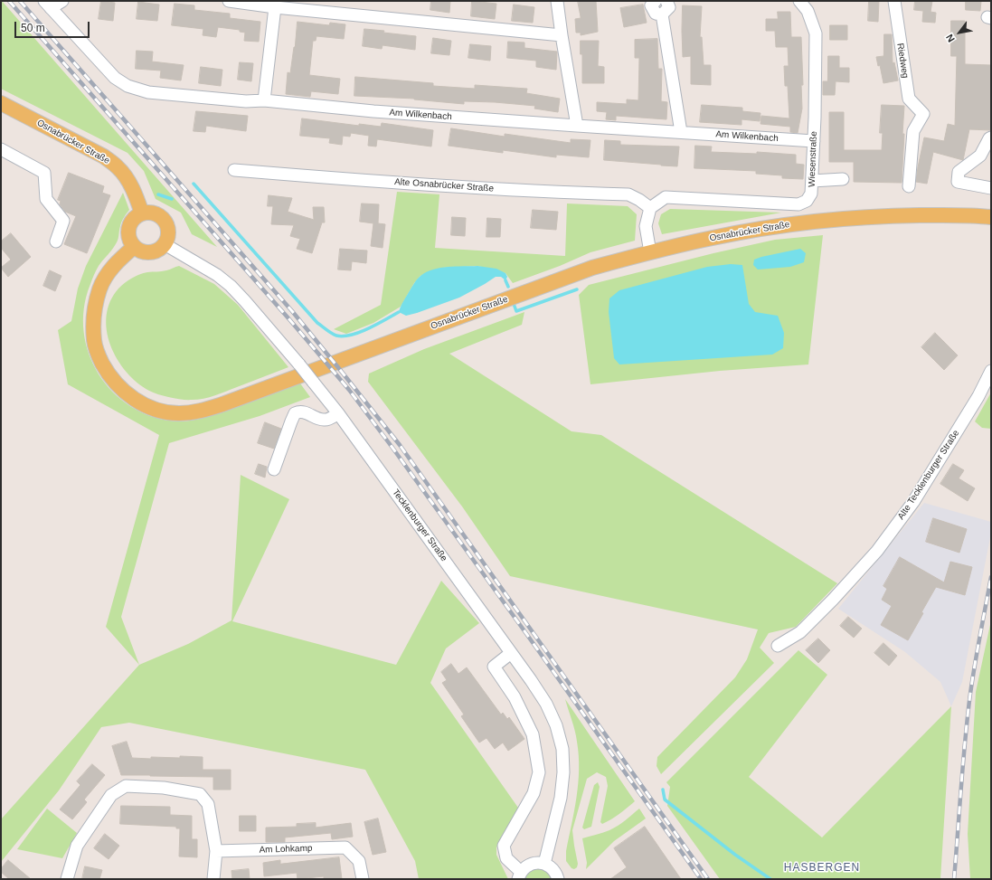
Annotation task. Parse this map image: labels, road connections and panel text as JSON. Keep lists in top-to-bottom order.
{
  "streets": {
    "main road": ["Osnabrücker Straße"],
    "street": [
      "Riedweg",
      "Am Wilkenbach",
      "Wiesenstraße",
      "Alte Osnabrücker Straße",
      "Alte Tecklenburger Straße",
      "Tecklenburger Straße",
      "Am Lohkamp"
    ]
  },
  "crossings": [
    ["Am Wilkenbach", "Wiesenstraße"],
    ["Osnabrücker Straße", "Tecklenburger Straße"],
    ["Wiesenstraße", "Alte Osnabrücker Straße"]
  ],
  "districts": ["HASBERGEN"],
  "scale_bar": "50 m",
  "north": "bottom left"
}
